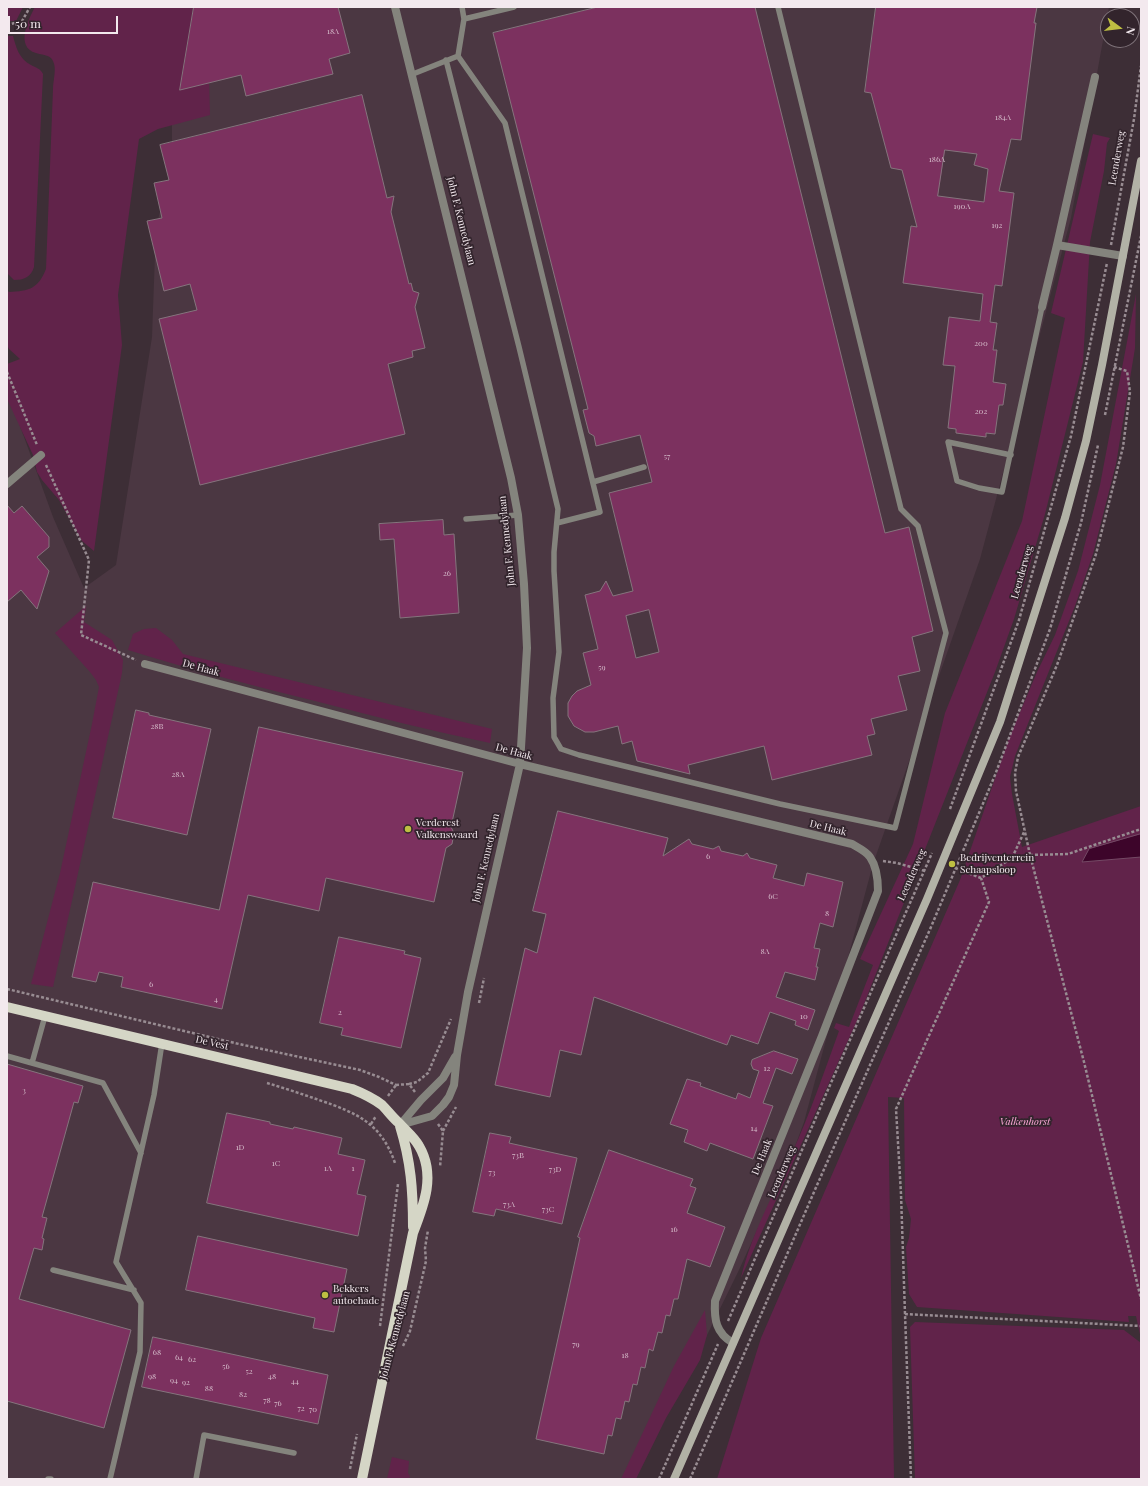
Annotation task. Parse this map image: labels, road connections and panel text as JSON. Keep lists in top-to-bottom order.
{
  "streets": {
    "main road": ["John F. Kennedylaan", "De Vest"],
    "street": ["De Haak"],
    "path": ["Leenderweg"]
  },
  "crossings": [
    ["Leenderweg", "De Haak"],
    ["John F. Kennedylaan", "De Haak"],
    ["John F. Kennedylaan", "De Vest"]
  ],
  "parks": ["Valkenhorst"],
  "places": ["Verderest Valkenswaard", "Bedrijventerrein Schaapsloop", "Bekkers autochade"],
  "house_numbers": [
    "18A",
    "184A",
    "186A",
    "190A",
    "192",
    "200",
    "202",
    "57",
    "26",
    "59",
    "28B",
    "28A",
    "6",
    "6C",
    "8",
    "8A",
    "6",
    "4",
    "2",
    "10",
    "12",
    "3",
    "14",
    "1D",
    "73B",
    "1C",
    "1A",
    "1",
    "73D",
    "73",
    "73A",
    "73C",
    "16",
    "79",
    "68",
    "18",
    "64",
    "62",
    "56",
    "52",
    "98",
    "48",
    "94",
    "44",
    "92",
    "88",
    "82",
    "78",
    "76",
    "72",
    "70"
  ],
  "scale_bar": "50 m",
  "north": "right"
}
